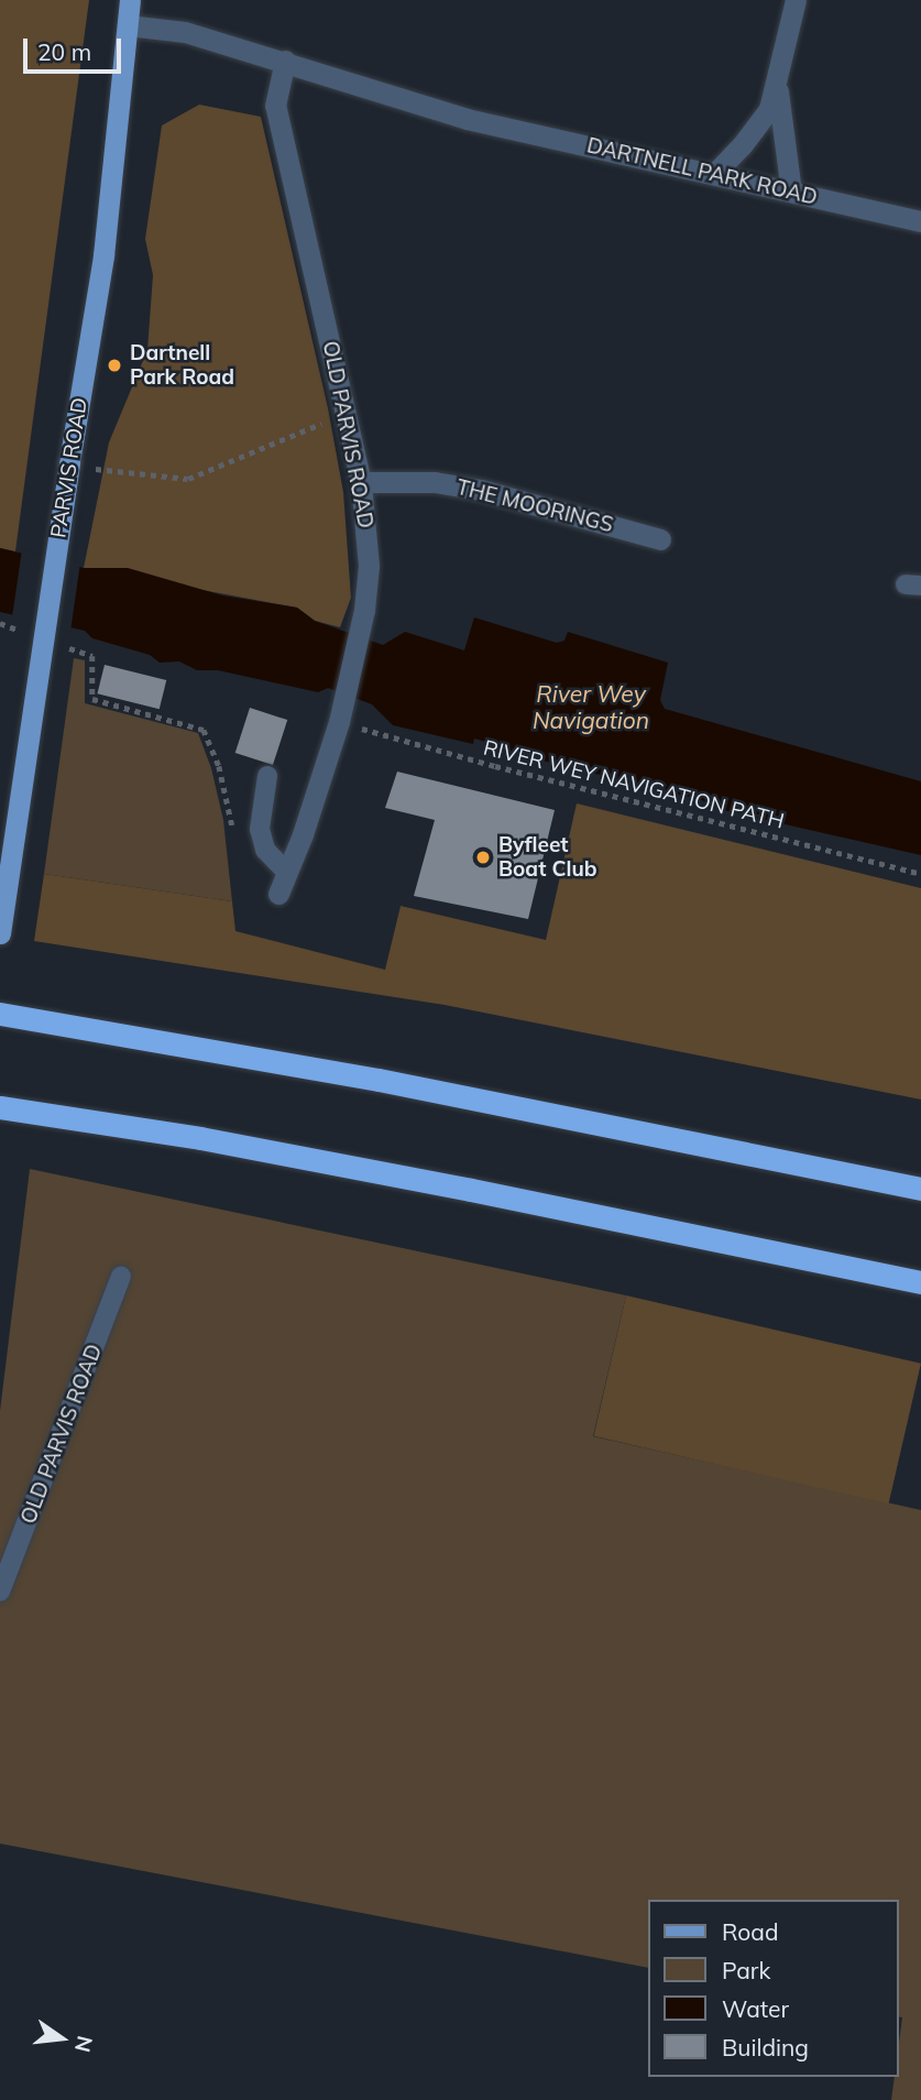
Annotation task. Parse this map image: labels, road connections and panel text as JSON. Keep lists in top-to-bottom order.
{
  "streets": {
    "main road": ["PARVIS ROAD"],
    "street": ["DARTNELL PARK ROAD", "OLD PARVIS ROAD", "THE MOORINGS"],
    "path": ["RIVER WEY NAVIGATION PATH"]
  },
  "crossings": [
    ["DARTNELL PARK ROAD", "OLD PARVIS ROAD"],
    ["DARTNELL PARK ROAD", "PARVIS ROAD"],
    ["OLD PARVIS ROAD", "THE MOORINGS"],
    ["OLD PARVIS ROAD", "RIVER WEY NAVIGATION PATH"]
  ],
  "water": ["River Wey Navigation"],
  "places": ["Dartnell Park Road", "Byfleet Boat Club"],
  "legend": [
    "Road",
    "Park",
    "Water",
    "Building"
  ],
  "scale_bar": "20 m",
  "north": "right"
}
